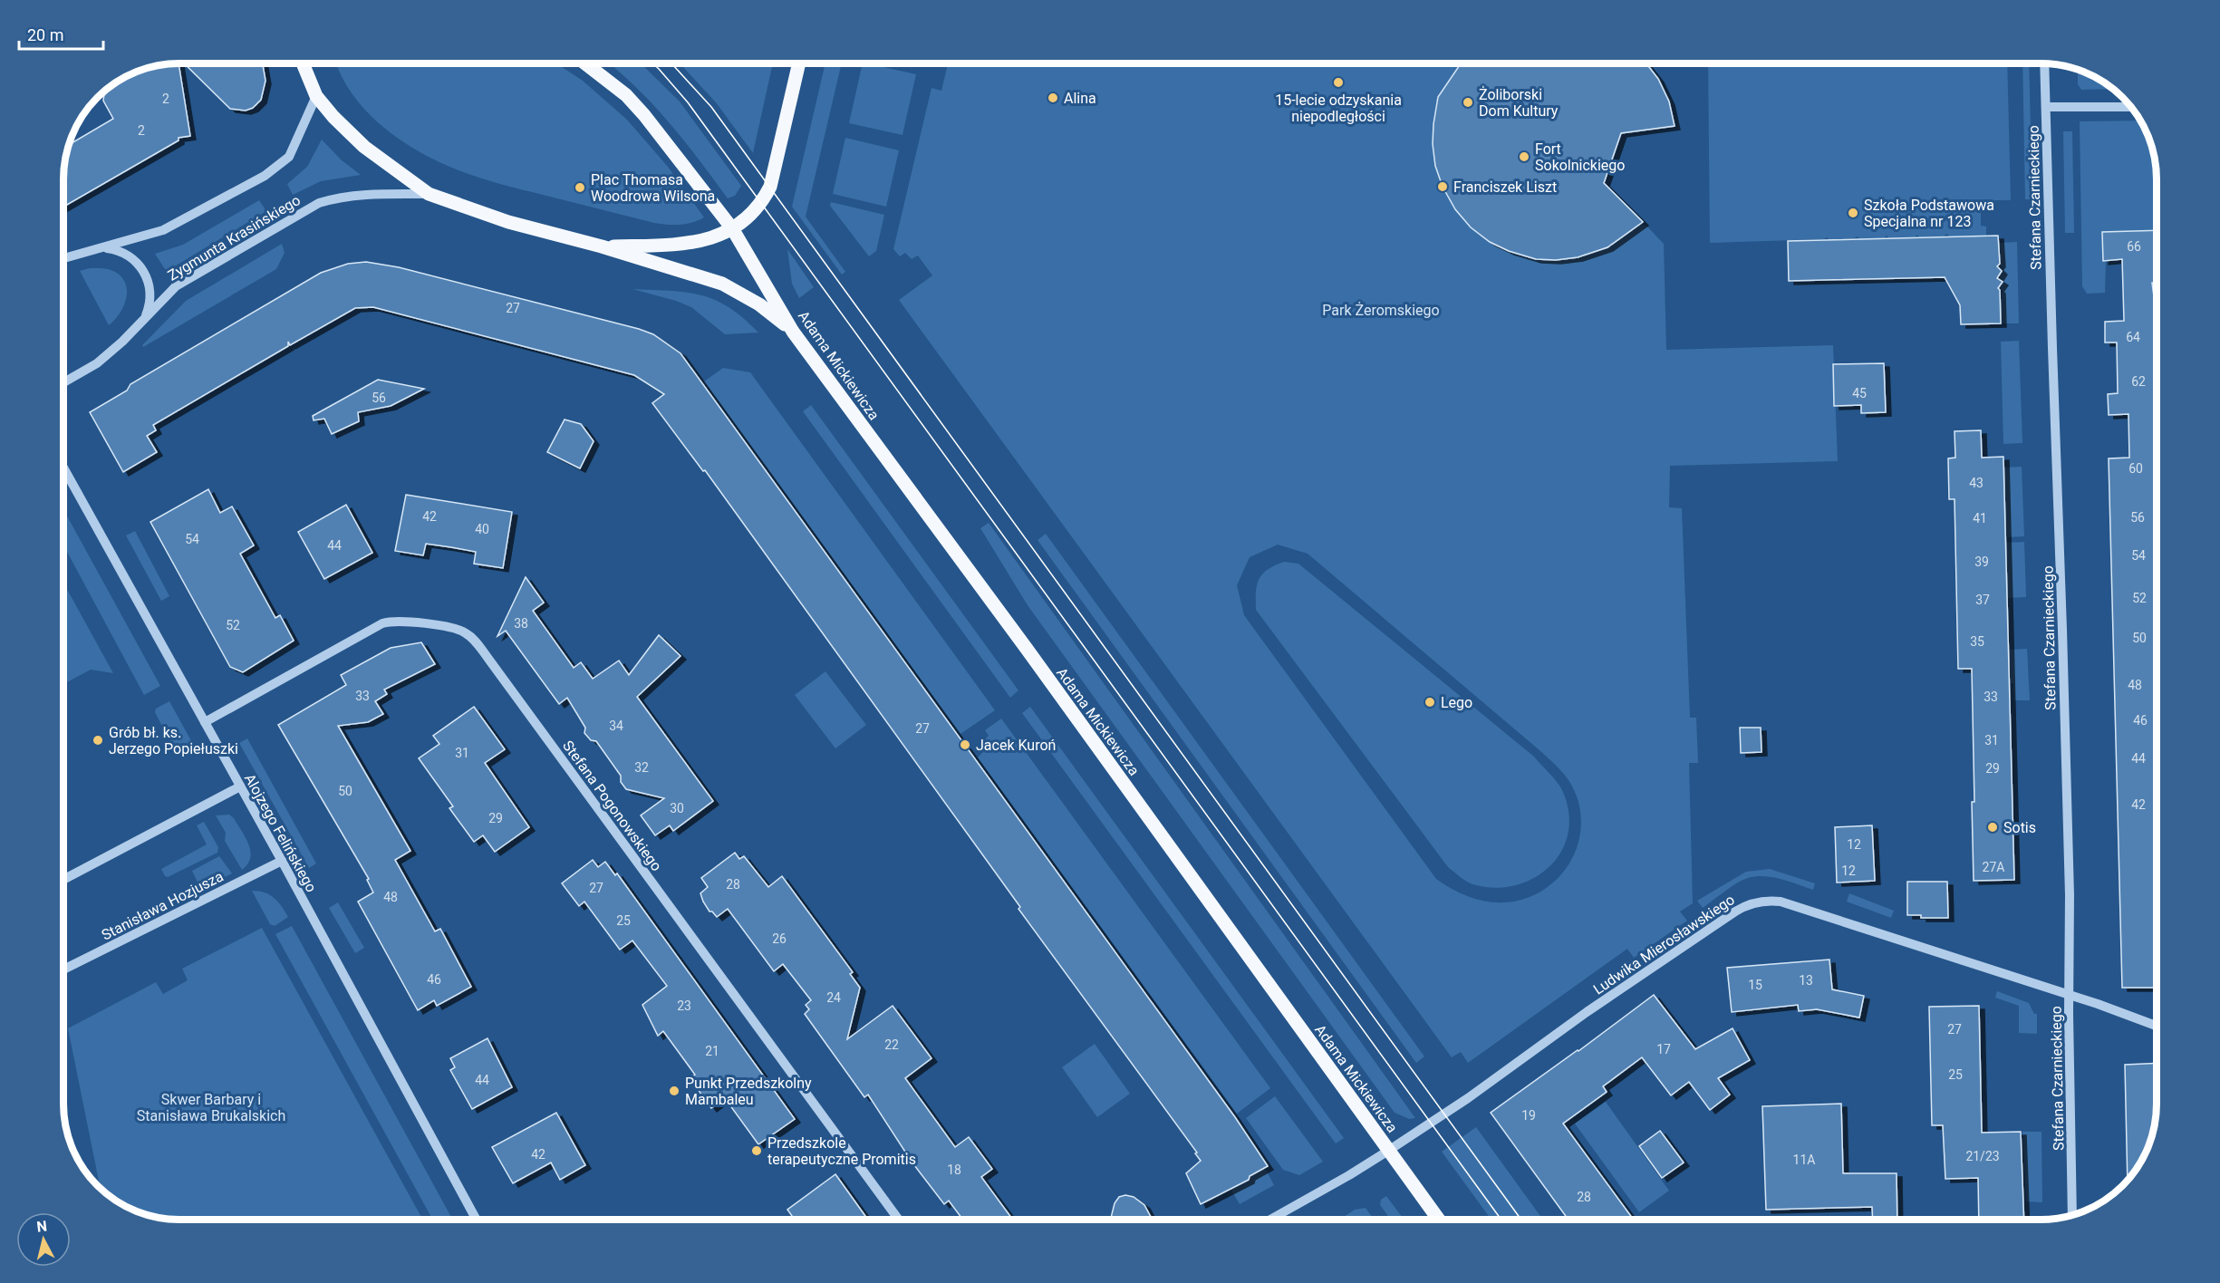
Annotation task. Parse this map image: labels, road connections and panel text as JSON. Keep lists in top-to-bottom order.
{
  "streets": {
    "main road": ["Adama Mickiewicza"],
    "street": [
      "Stefana Czarnieckiego",
      "Zygmunta Krasińskiego",
      "Stefana Pogonowskiego",
      "Alojzego Felińskiego",
      "Stanisława Hozjusza",
      "Ludwika Mierosławskiego"
    ]
  },
  "crossings": [
    ["Stefana Czarnieckiego", "Ludwika Mierosławskiego"],
    ["Adama Mickiewicza", "Ludwika Mierosławskiego"],
    ["Stefana Pogonowskiego", "Alojzego Felińskiego"],
    ["Alojzego Felińskiego", "Stanisława Hozjusza"]
  ],
  "parks": ["Park Żeromskiego", "Skwer Barbary i Stanisława Brukalskich"],
  "places": [
    "15-lecie odzyskania niepodległości",
    "Alina",
    "Żoliborski Dom Kultury",
    "Fort Sokolnickiego",
    "Franciszek Liszt",
    "Plac Thomasa Woodrowa Wilsona",
    "Szkoła Podstawowa Specjalna nr 123",
    "Lego",
    "Grób bł. ks. Jerzego Popiełuszki",
    "Jacek Kuroń",
    "Sotis",
    "Punkt Przedszkolny Mambaleu",
    "Przedszkole terapeutyczne Promitis"
  ],
  "house_numbers": [
    "2",
    "2",
    "66",
    "27",
    "64",
    "62",
    "45",
    "56",
    "60",
    "43",
    "42",
    "56",
    "41",
    "40",
    "54",
    "44",
    "54",
    "39",
    "52",
    "37",
    "38",
    "52",
    "50",
    "35",
    "48",
    "33",
    "33",
    "46",
    "34",
    "27",
    "31",
    "31",
    "44",
    "32",
    "29",
    "50",
    "42",
    "30",
    "29",
    "12",
    "27A",
    "12",
    "28",
    "27",
    "48",
    "25",
    "26",
    "46",
    "13",
    "15",
    "24",
    "23",
    "27",
    "22",
    "17",
    "21",
    "25",
    "44",
    "19",
    "42",
    "21/23",
    "11A",
    "18",
    "28"
  ],
  "scale_bar": "20 m",
  "north": "top"
}
